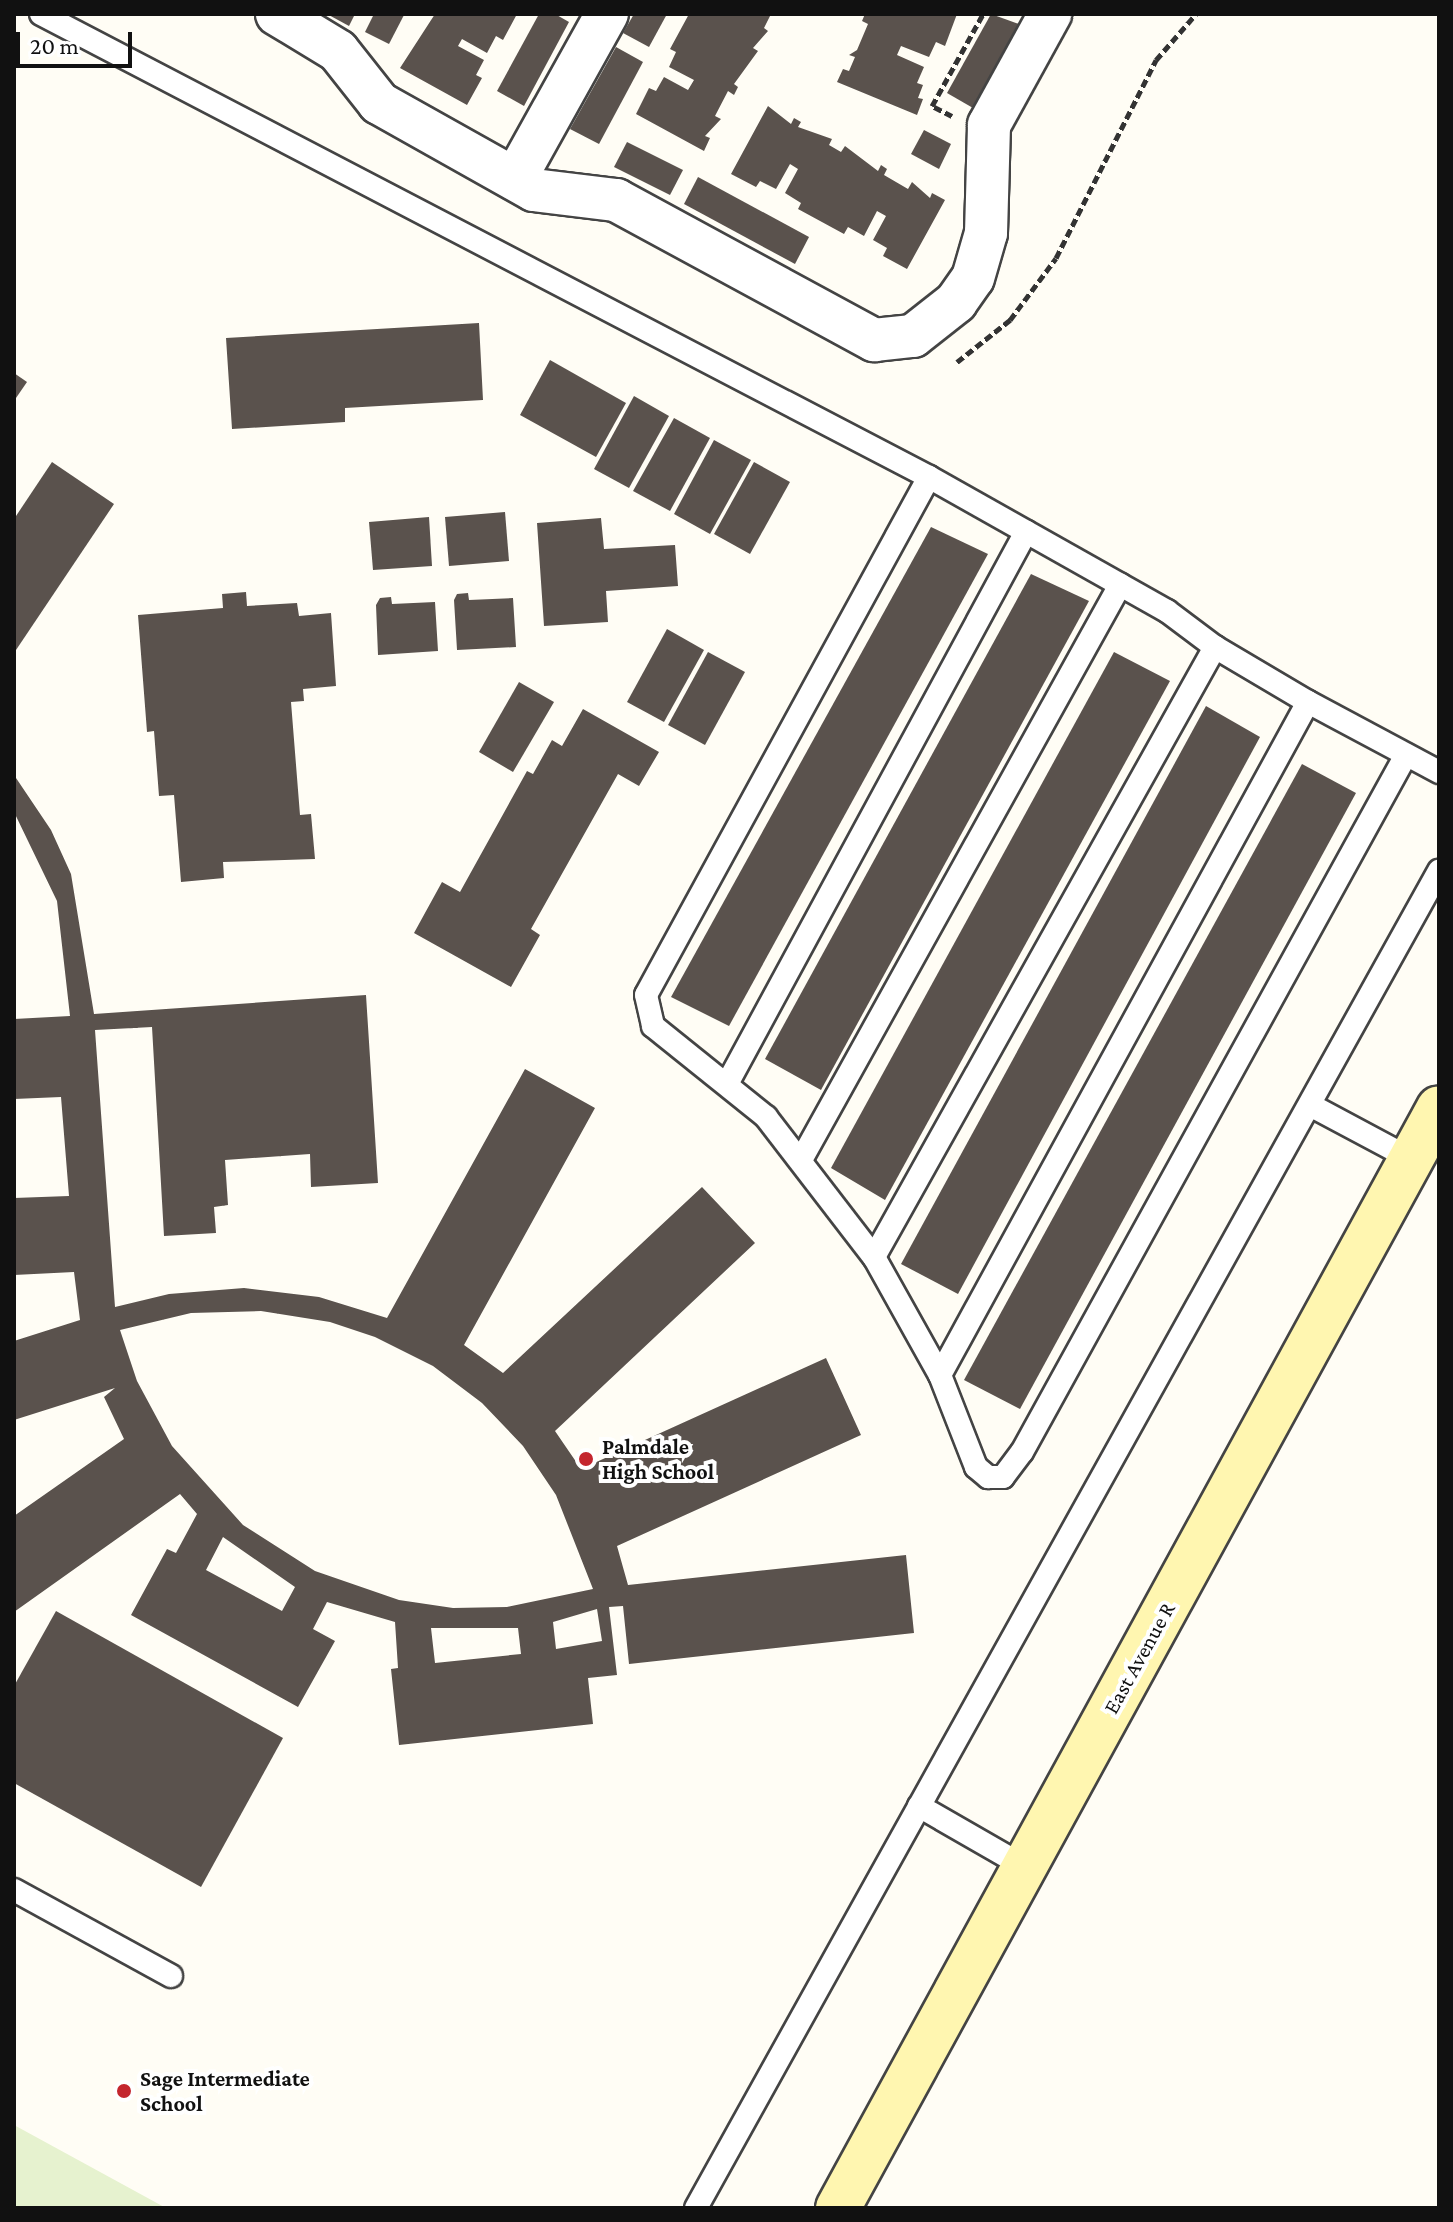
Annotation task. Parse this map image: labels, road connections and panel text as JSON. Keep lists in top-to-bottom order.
{
  "streets": {
    "main road": ["East Avenue R"]
  },
  "places": ["Palmdale High School", "Sage Intermediate School"],
  "scale_bar": "20 m"
}
